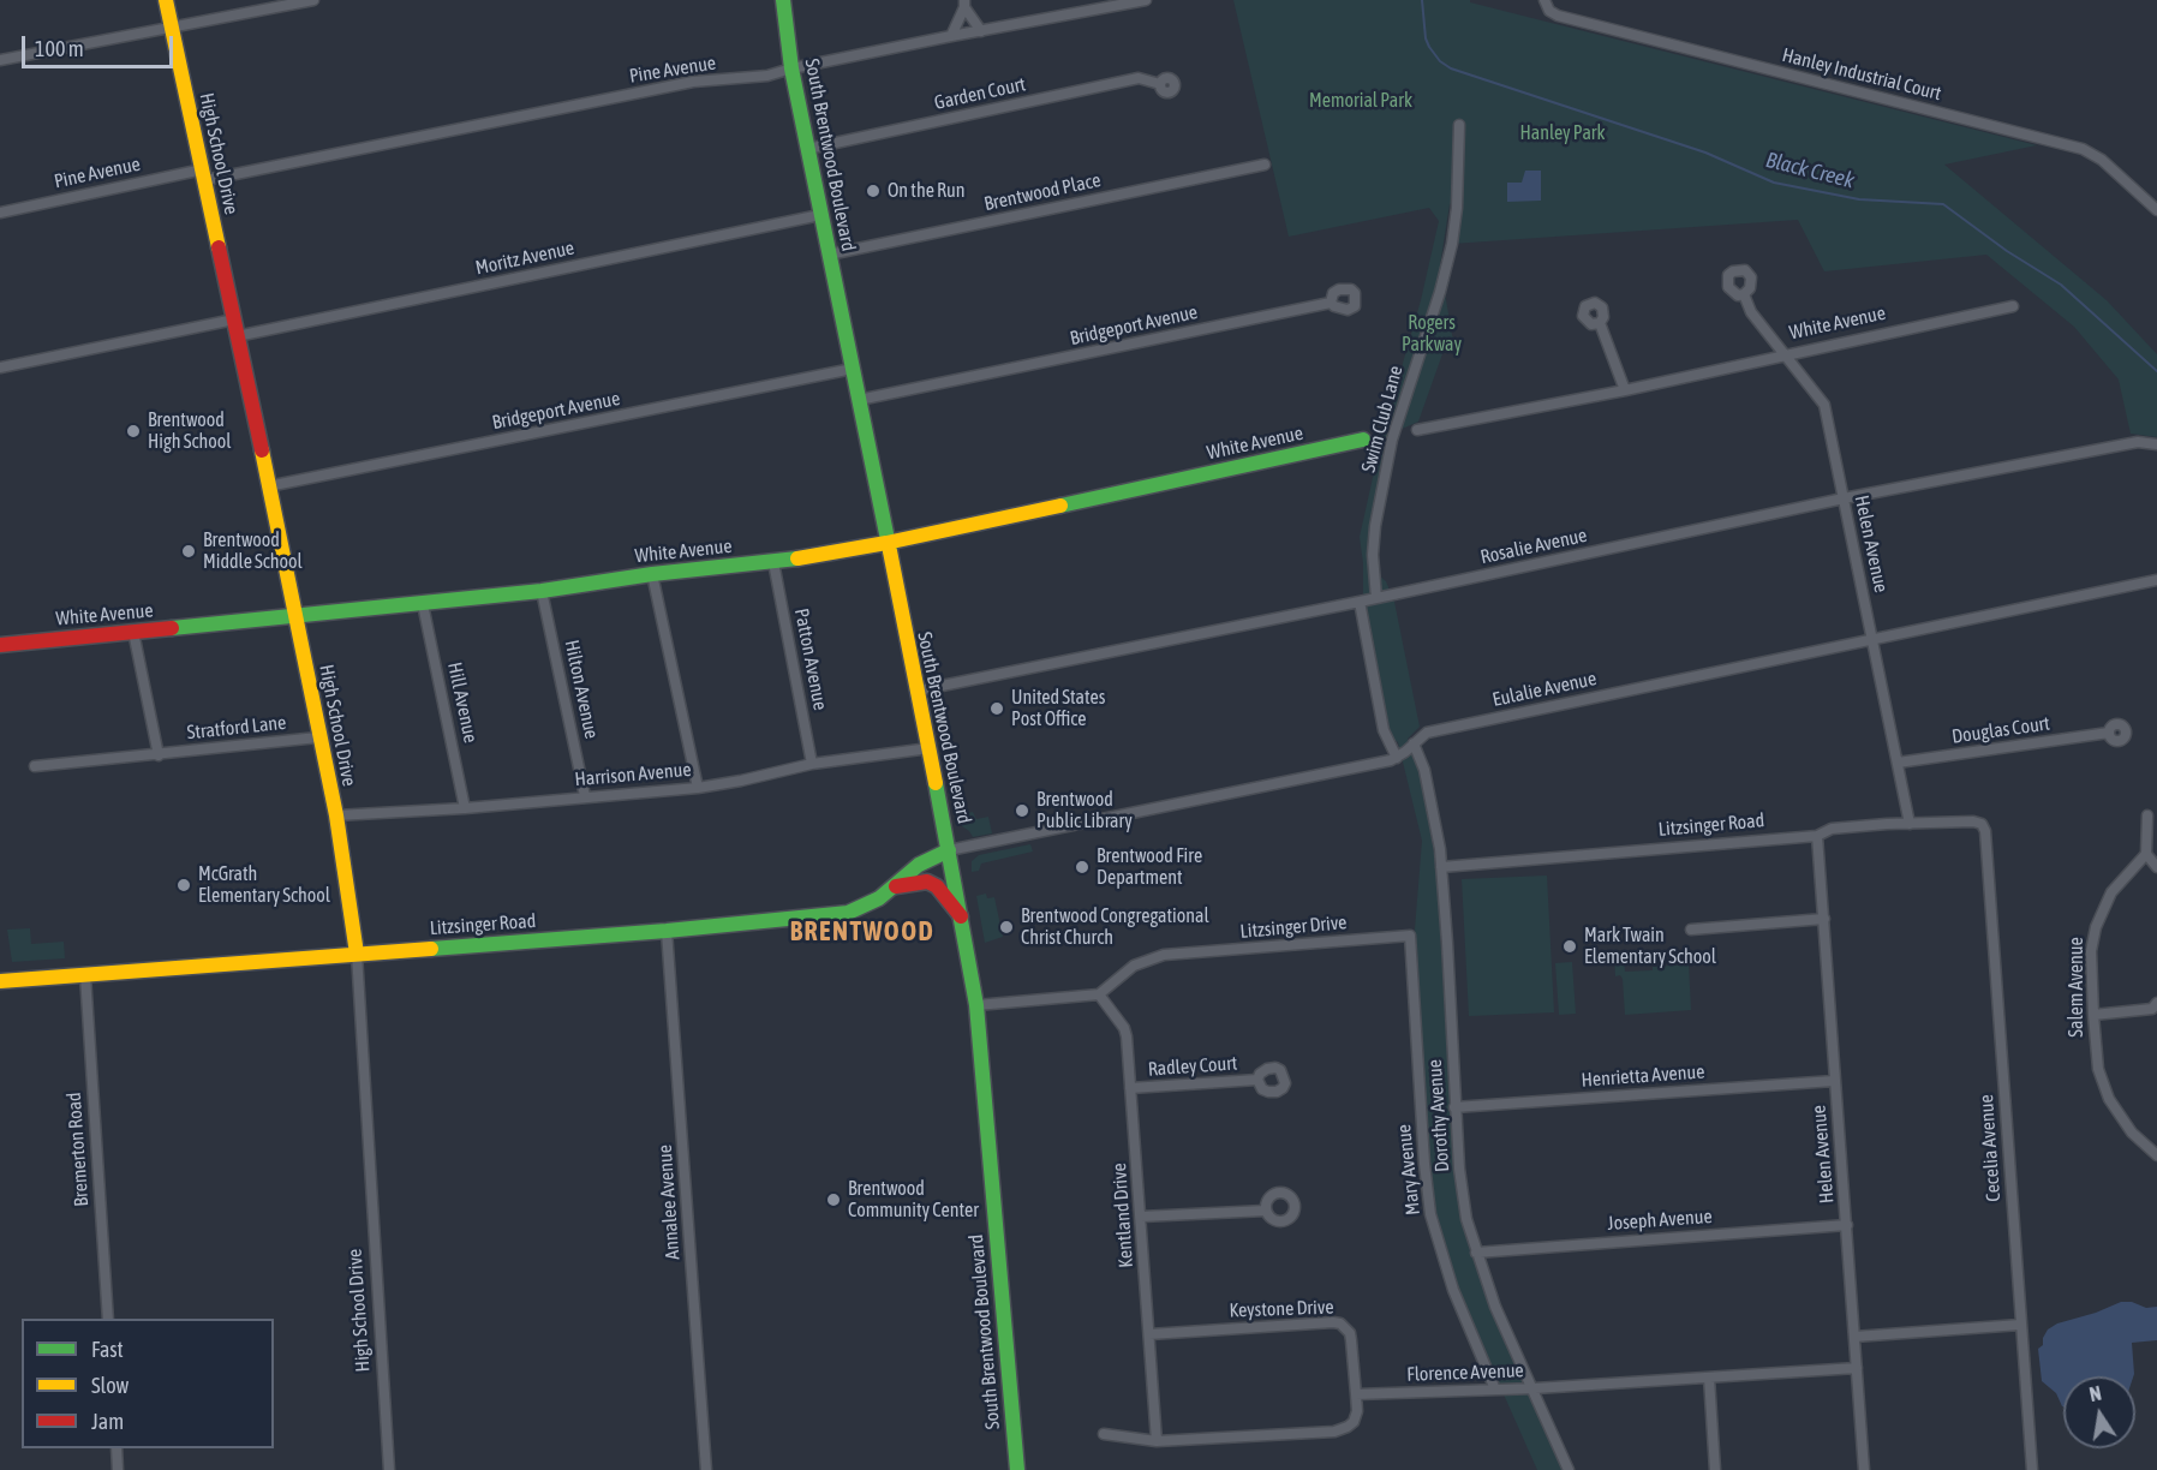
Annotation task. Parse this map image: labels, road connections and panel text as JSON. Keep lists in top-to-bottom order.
{
  "streets": {
    "street": [
      "Pine Avenue",
      "Hanley Industrial Court",
      "Garden Court",
      "High School Drive",
      "South Brentwood Boulevard",
      "Brentwood Place",
      "Moritz Avenue",
      "White Avenue",
      "Bridgeport Avenue",
      "Swim Club Lane",
      "Helen Avenue",
      "Rosalie Avenue",
      "Patton Avenue",
      "Hilton Avenue",
      "Eulalie Avenue",
      "Hill Avenue",
      "Stratford Lane",
      "Douglas Court",
      "Harrison Avenue",
      "Litzsinger Road",
      "Litzsinger Drive",
      "Salem Avenue",
      "Radley Court",
      "Henrietta Avenue",
      "Dorothy Avenue",
      "Cecelia Avenue",
      "Bremerton Road",
      "Mary Avenue",
      "Annalee Avenue",
      "Kentland Drive",
      "Joseph Avenue",
      "Keystone Drive",
      "Florence Avenue"
    ]
  },
  "crossings": [
    ["Pine Avenue", "High School Drive"],
    ["Pine Avenue", "South Brentwood Boulevard"],
    ["Garden Court", "South Brentwood Boulevard"],
    ["High School Drive", "Moritz Avenue"],
    ["High School Drive", "White Avenue"],
    ["High School Drive", "Bridgeport Avenue"],
    ["High School Drive", "Stratford Lane"],
    ["High School Drive", "Harrison Avenue"],
    ["High School Drive", "Litzsinger Road"],
    ["South Brentwood Boulevard", "Brentwood Place"],
    ["South Brentwood Boulevard", "Moritz Avenue"],
    ["South Brentwood Boulevard", "White Avenue"],
    ["South Brentwood Boulevard", "Bridgeport Avenue"],
    ["South Brentwood Boulevard", "Rosalie Avenue"],
    ["South Brentwood Boulevard", "Eulalie Avenue"],
    ["South Brentwood Boulevard", "Harrison Avenue"],
    ["South Brentwood Boulevard", "Litzsinger Road"],
    ["White Avenue", "Helen Avenue"],
    ["White Avenue", "Patton Avenue"],
    ["White Avenue", "Hilton Avenue"],
    ["White Avenue", "Hill Avenue"],
    ["Swim Club Lane", "Rosalie Avenue"],
    ["Helen Avenue", "Rosalie Avenue"],
    ["Helen Avenue", "Eulalie Avenue"],
    ["Helen Avenue", "Douglas Court"],
    ["Helen Avenue", "Litzsinger Road"],
    ["Helen Avenue", "Henrietta Avenue"],
    ["Helen Avenue", "Joseph Avenue"],
    ["Helen Avenue", "Florence Avenue"],
    ["Patton Avenue", "Harrison Avenue"],
    ["Hilton Avenue", "Harrison Avenue"],
    ["Eulalie Avenue", "Litzsinger Road"],
    ["Eulalie Avenue", "Dorothy Avenue"],
    ["Hill Avenue", "Harrison Avenue"],
    ["Litzsinger Road", "Dorothy Avenue"],
    ["Litzsinger Road", "Cecelia Avenue"],
    ["Litzsinger Road", "Bremerton Road"],
    ["Litzsinger Road", "Annalee Avenue"],
    ["Litzsinger Drive", "Mary Avenue"],
    ["Litzsinger Drive", "Kentland Drive"],
    ["Radley Court", "Kentland Drive"],
    ["Henrietta Avenue", "Dorothy Avenue"],
    ["Dorothy Avenue", "Joseph Avenue"],
    ["Dorothy Avenue", "Florence Avenue"],
    ["Mary Avenue", "Florence Avenue"],
    ["Kentland Drive", "Keystone Drive"],
    ["Keystone Drive", "Florence Avenue"]
  ],
  "districts": ["BRENTWOOD"],
  "water": ["Black Creek"],
  "parks": ["Memorial Park", "Hanley Park", "Rogers Parkway"],
  "places": [
    "On the Run",
    "Brentwood High School",
    "Brentwood Middle School",
    "United States Post Office",
    "Brentwood Public Library",
    "Brentwood Fire Department",
    "McGrath Elementary School",
    "Brentwood Congregational Christ Church",
    "Mark Twain Elementary School",
    "Brentwood Community Center"
  ],
  "legend": ["Fast", "Slow", "Jam"],
  "scale_bar": "100 m",
  "north": "top"
}
